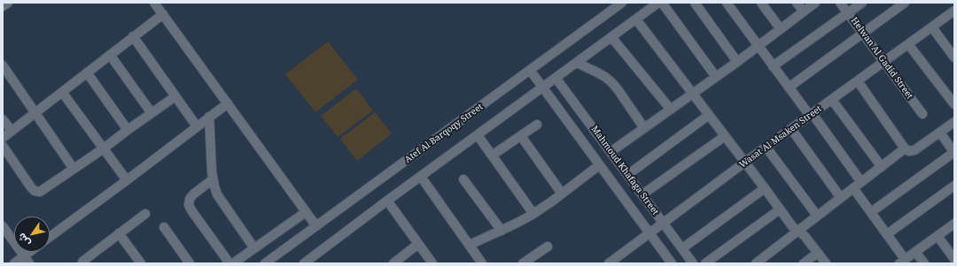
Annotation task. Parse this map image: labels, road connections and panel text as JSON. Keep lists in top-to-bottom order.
{
  "streets": {
    "street": [
      "Helwan Al Gadid Street",
      "Atef Al Barqoqy Street",
      "Wasat Al Msaken Street",
      "Mahmoud Khafaga Street"
    ]
  },
  "crossings": [
    ["Helwan Al Gadid Street", "Wasat Al Msaken Street"],
    ["Atef Al Barqoqy Street", "Mahmoud Khafaga Street"],
    ["Wasat Al Msaken Street", "Mahmoud Khafaga Street"]
  ],
  "north": "bottom left"
}
